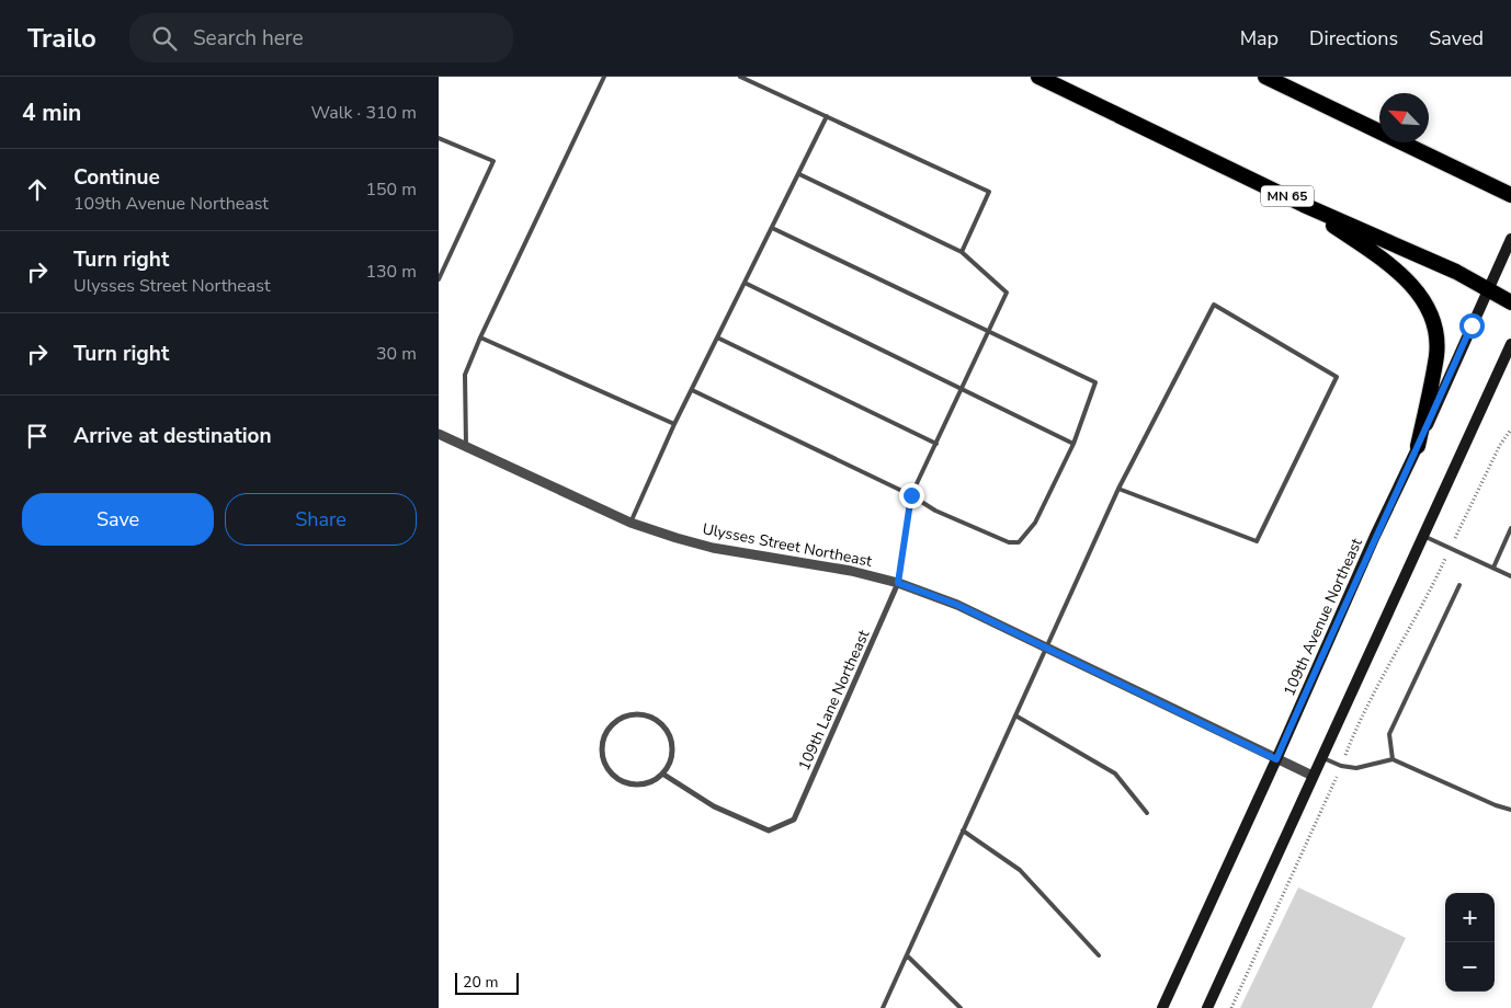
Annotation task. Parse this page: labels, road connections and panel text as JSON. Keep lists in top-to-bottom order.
{
  "streets": {
    "highway": ["MN 65"],
    "main road": ["109th Avenue Northeast"],
    "street": ["Ulysses Street Northeast", "109th Lane Northeast"]
  },
  "crossings": [
    ["MN 65", "109th Avenue Northeast"],
    ["Ulysses Street Northeast", "109th Avenue Northeast"],
    ["Ulysses Street Northeast", "109th Lane Northeast"]
  ],
  "scale_bar": "20 m",
  "north": "top left",
  "page": {
    "header": "Trailo",
    "search": "Search here",
    "nav": ["Map", "Directions", "Saved"],
    "heading": ["4 min", "Walk · 310 m"],
    "list": [
      ["Continue", "109th Avenue Northeast", "150 m"],
      ["Turn right", "Ulysses Street Northeast", "130 m"],
      ["Turn right", "30 m"],
      "Arrive at destination"
    ],
    "buttons": ["Save", "Share"],
    "map_buttons": ["+", "−"],
    "scale": "20 m"
  }
}
